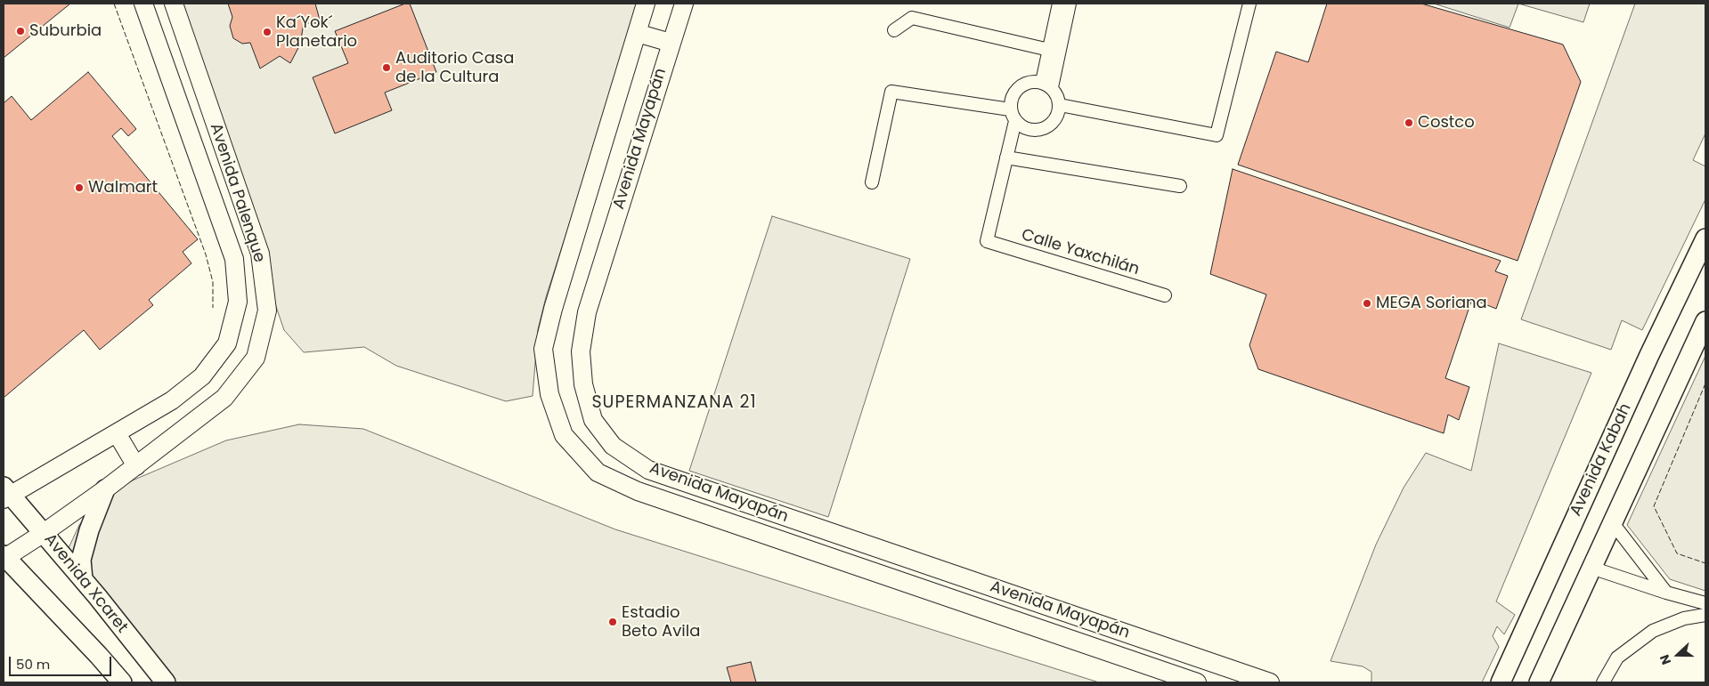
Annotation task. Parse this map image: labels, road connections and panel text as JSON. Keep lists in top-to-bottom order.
{
  "streets": {
    "main road": ["Avenida Kabah", "Avenida Xcaret"],
    "street": ["Avenida Mayapán", "Avenida Palenque", "Calle Yaxchilán"]
  },
  "crossings": [
    ["Avenida Palenque", "Avenida Xcaret"]
  ],
  "districts": ["SUPERMANZANA 21"],
  "places": [
    "Suburbia",
    "Ka´Yok´ Planetario",
    "Auditorio Casa de la Cultura",
    "Costco",
    "Walmart",
    "MEGA Soriana",
    "Estadio Beto Avila"
  ],
  "scale_bar": "50 m",
  "north": "left"
}
